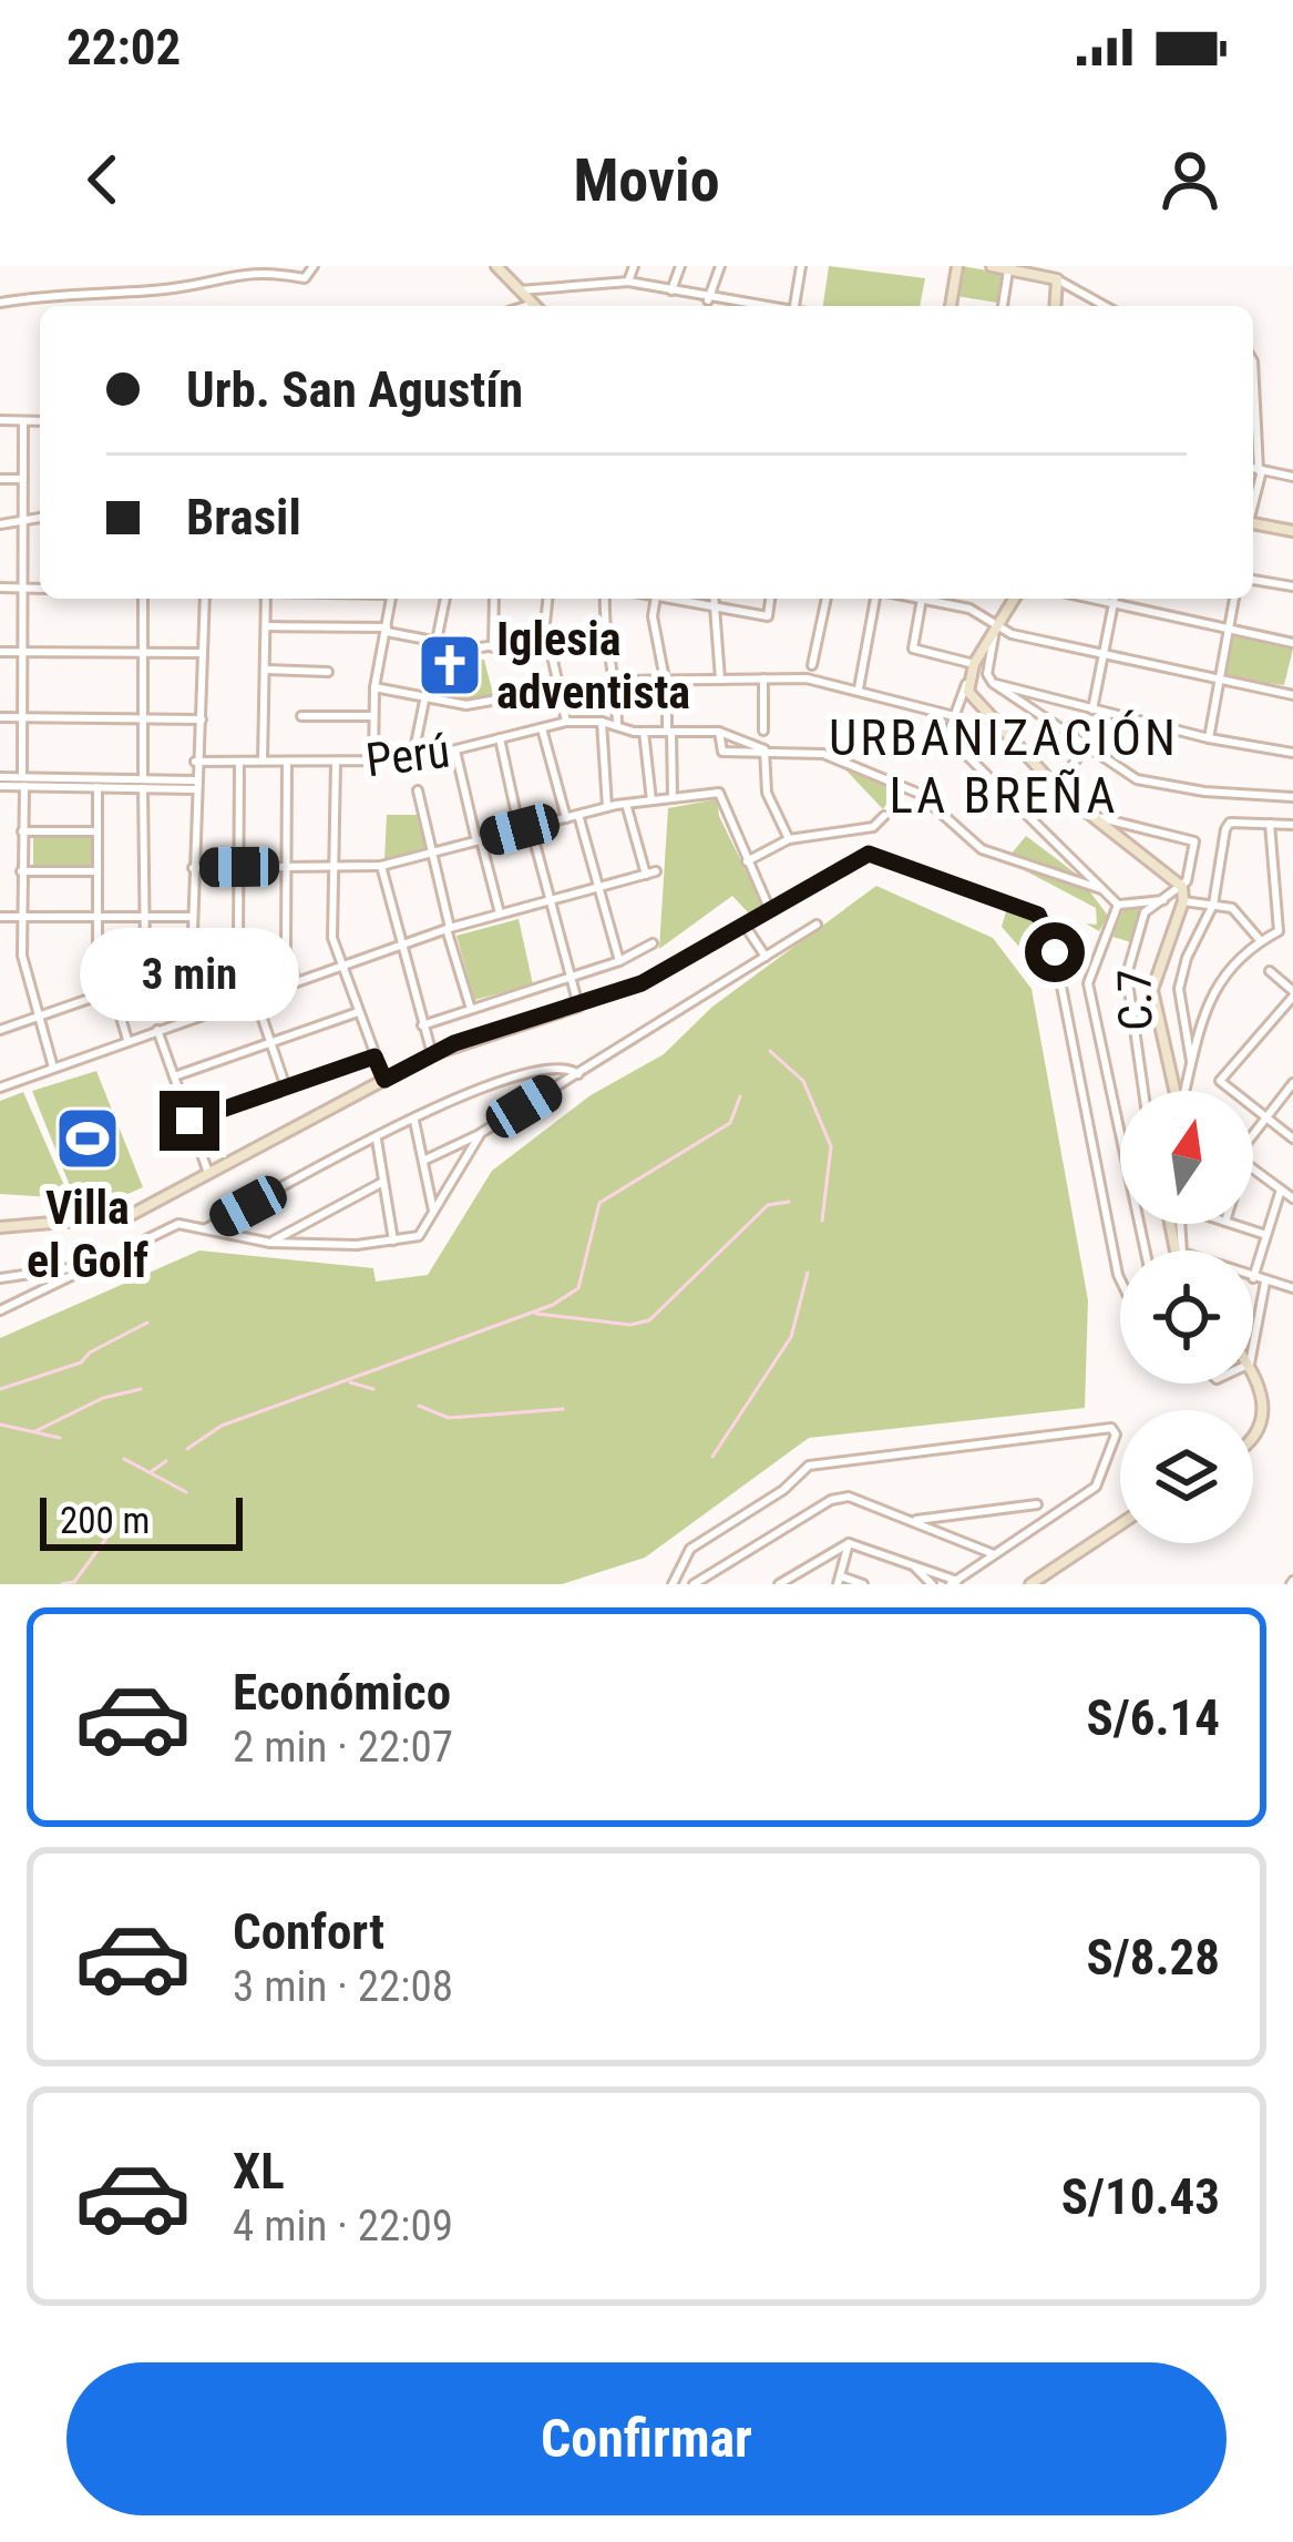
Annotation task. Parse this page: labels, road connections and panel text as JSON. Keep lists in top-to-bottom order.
{
  "streets": {
    "street": ["Perú", "C.7"]
  },
  "districts": ["URBANIZACIÓN LA BREÑA"],
  "places": {
    "church": ["Iglesia adventista"],
    "sports": ["Villa el Golf"]
  },
  "scale_bar": "200 m",
  "north": "top",
  "page": {
    "status": "22:02",
    "header": "Movio",
    "banner": ["Urb. San Agustín", "Brasil"],
    "bubble": "3 min",
    "scale": "200 m",
    "list": [
      {
        "name": "Económico",
        "note": "2 min · 22:07",
        "value": "S/6.14"
      },
      {
        "name": "Confort",
        "note": "3 min · 22:08",
        "value": "S/8.28"
      },
      {
        "name": "XL",
        "note": "4 min · 22:09",
        "value": "S/10.43"
      }
    ],
    "buttons": "Confirmar"
  }
}
